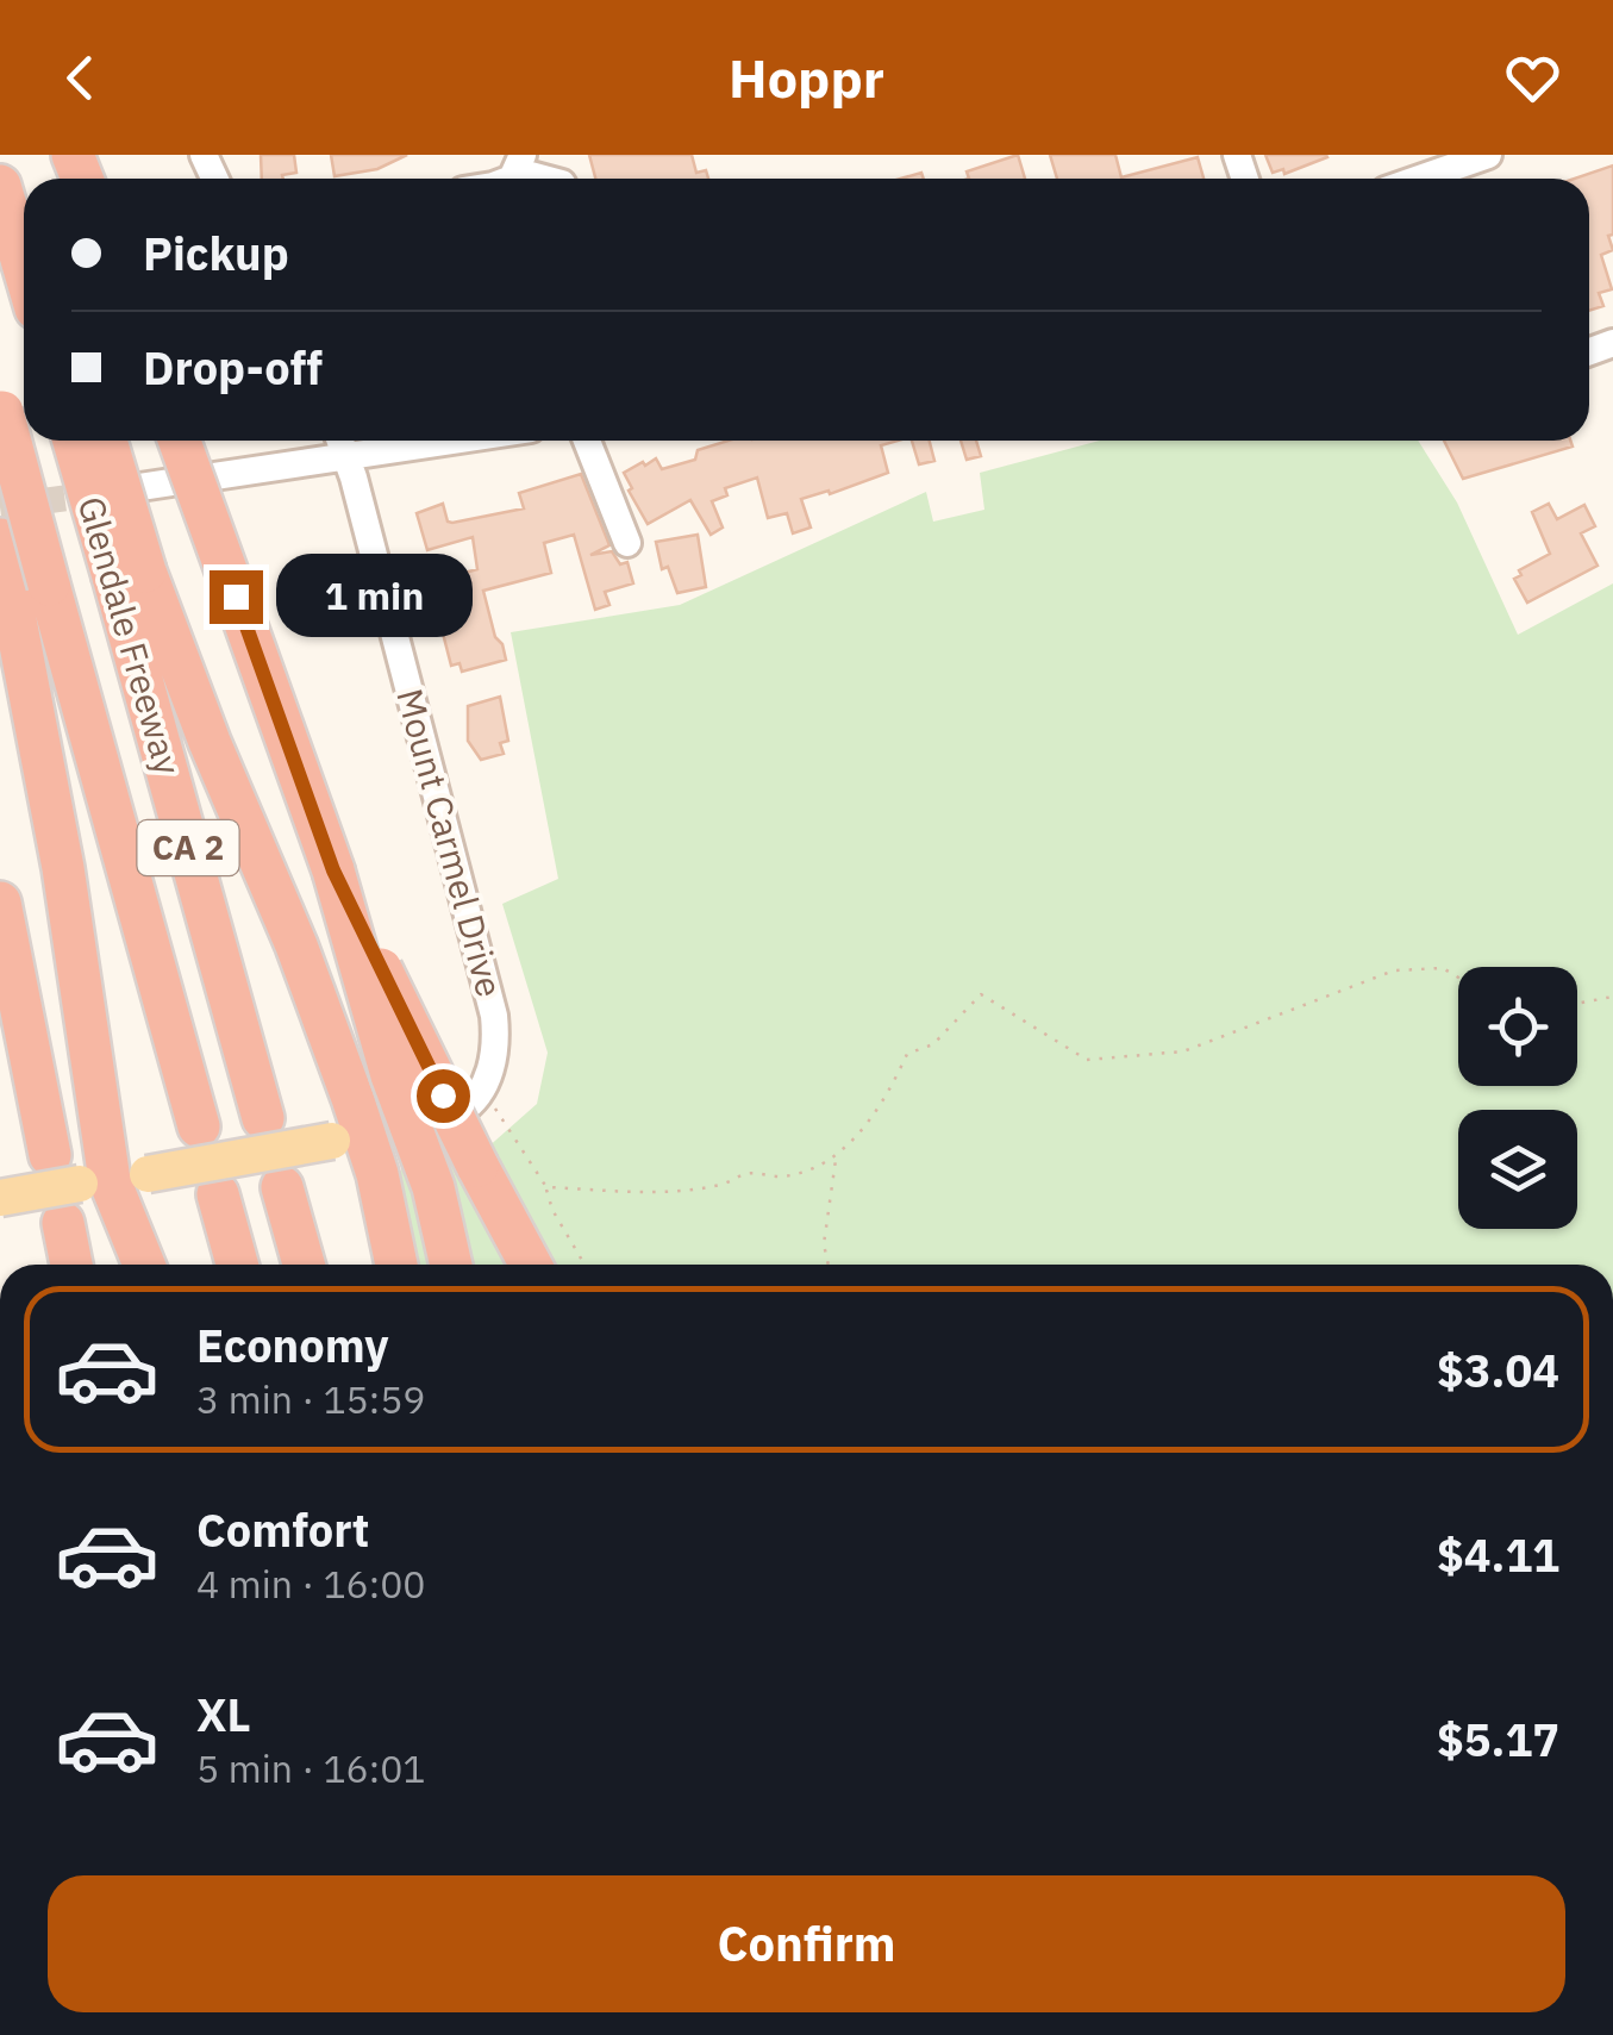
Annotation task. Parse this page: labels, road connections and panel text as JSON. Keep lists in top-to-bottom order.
{
  "streets": {
    "highway": ["Glendale Freeway", "CA 2"],
    "street": ["Mount Carmel Drive"]
  },
  "page": {
    "header": "Hoppr",
    "banner": ["Pickup", "Drop-off"],
    "bubble": "1 min",
    "list": [
      {
        "name": "Economy",
        "note": "3 min · 15:59",
        "value": "$3.04"
      },
      {
        "name": "Comfort",
        "note": "4 min · 16:00",
        "value": "$4.11"
      },
      {
        "name": "XL",
        "note": "5 min · 16:01",
        "value": "$5.17"
      }
    ],
    "buttons": "Confirm"
  }
}
